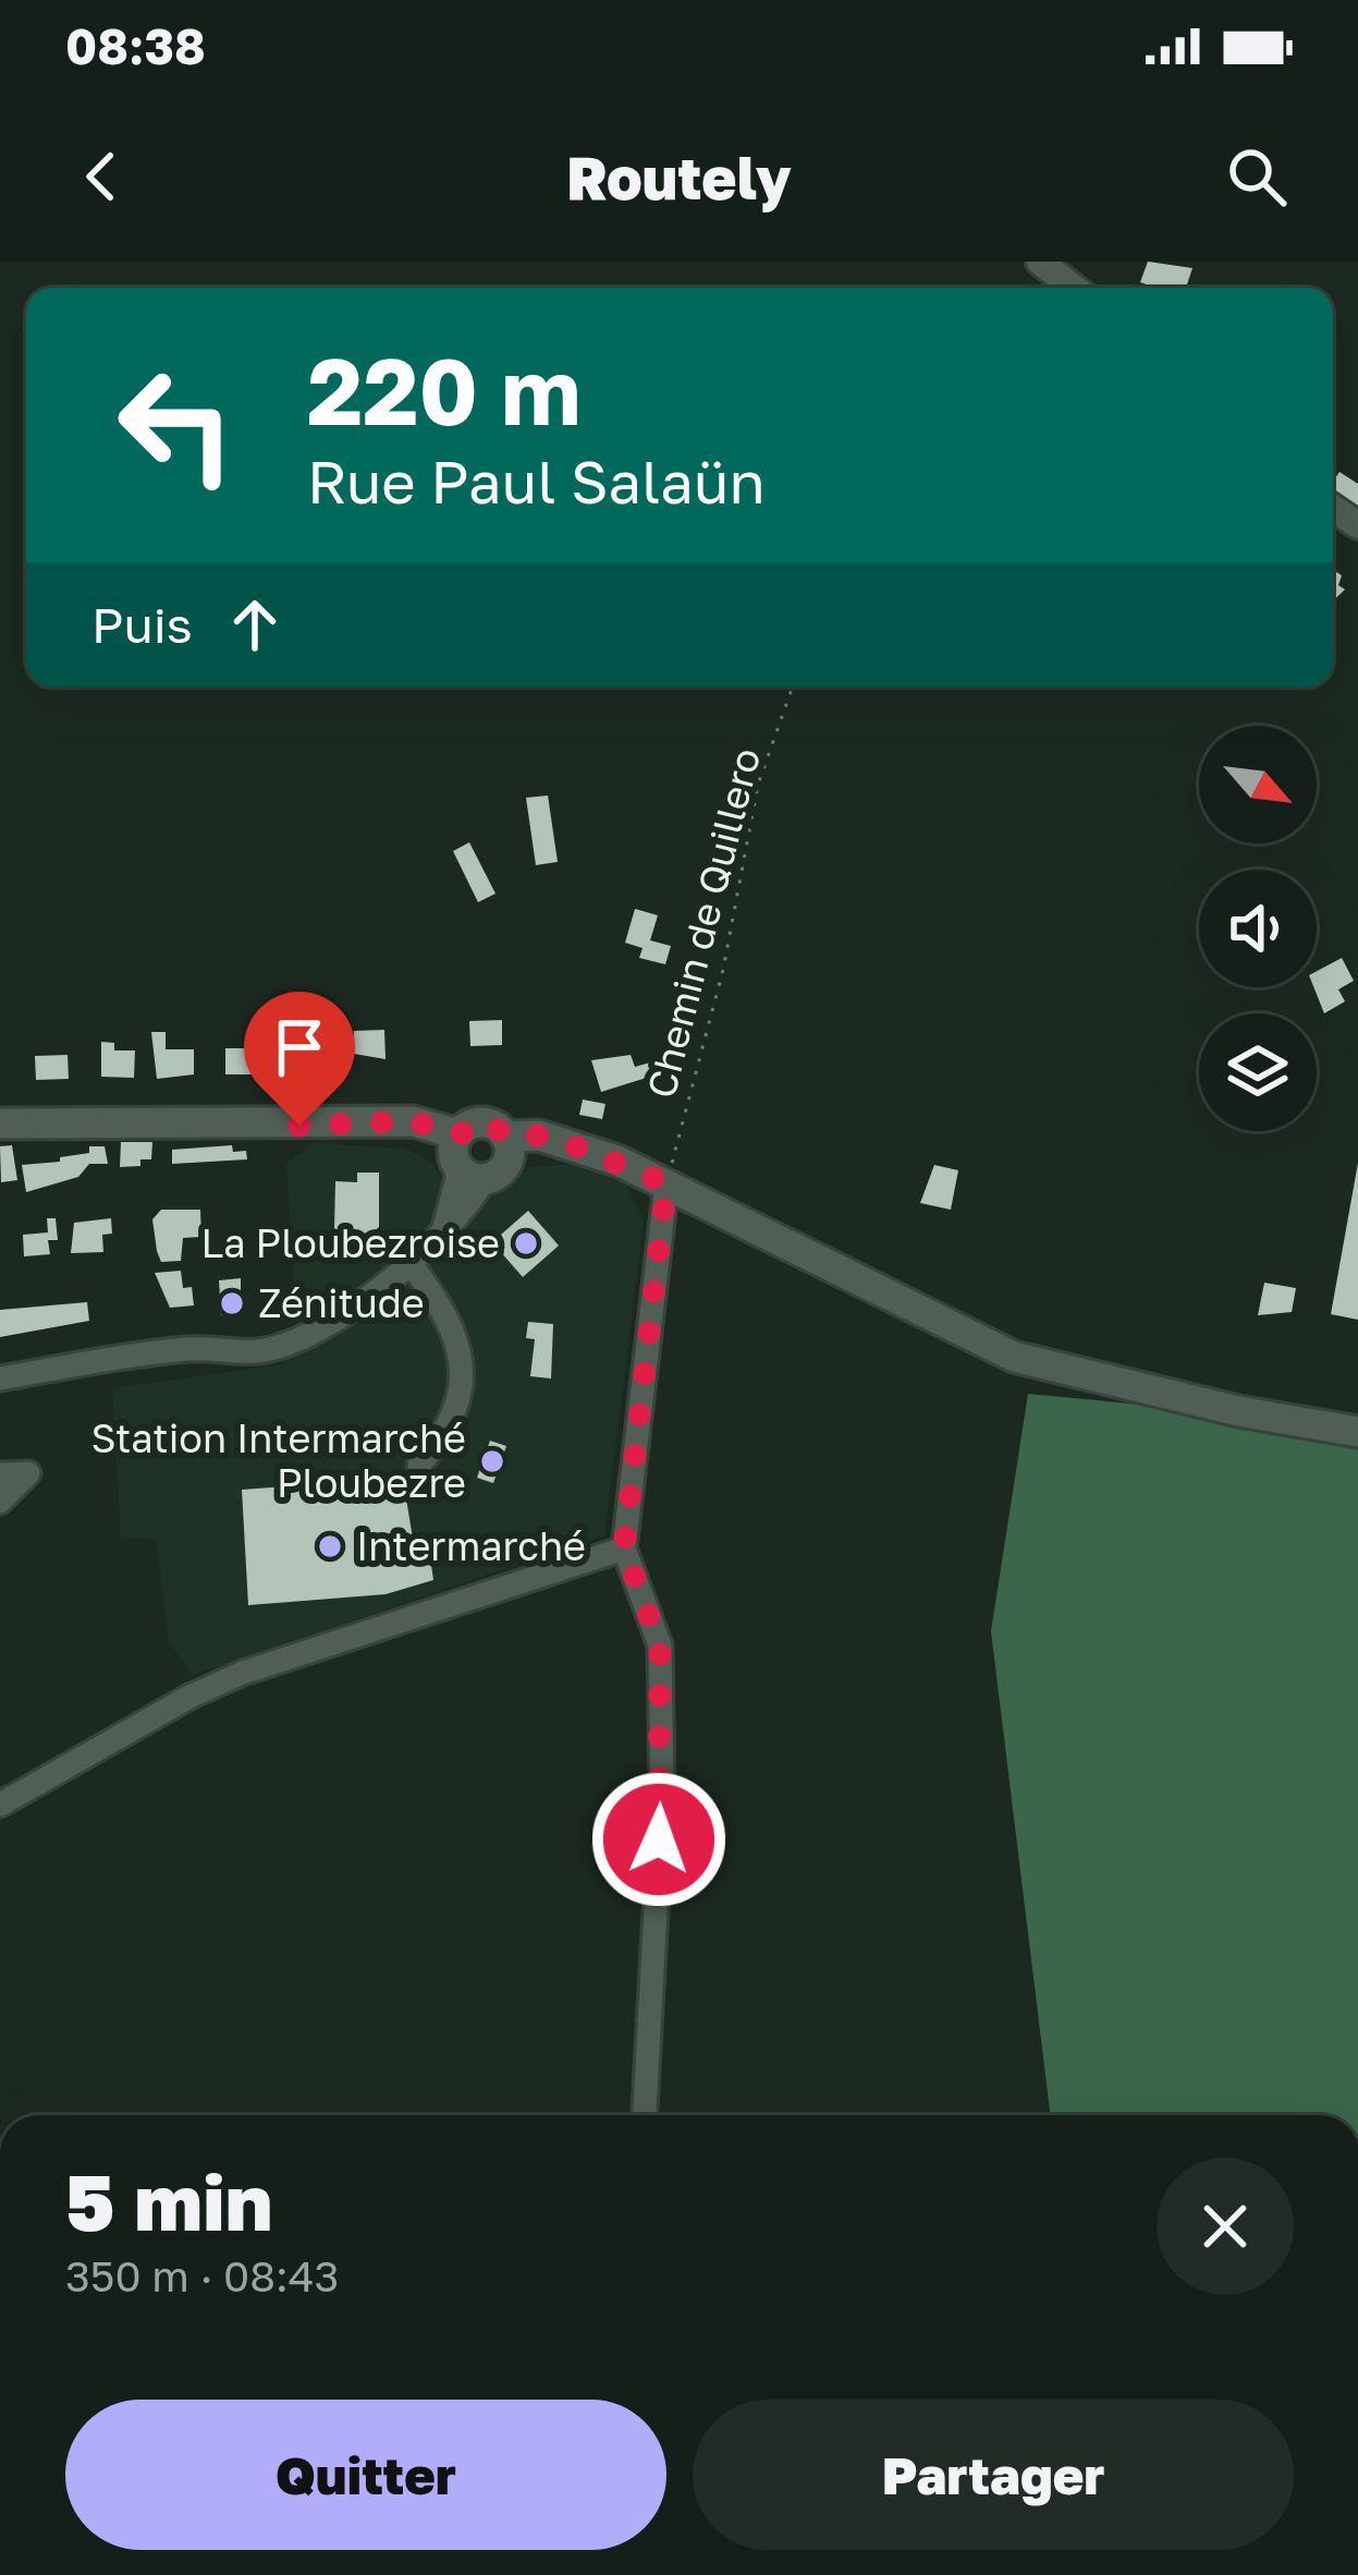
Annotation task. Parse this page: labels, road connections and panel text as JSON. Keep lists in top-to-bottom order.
{
  "streets": {
    "path": ["Chemin de Quillero"]
  },
  "places": [
    "La Ploubezroise",
    "Zénitude",
    "Station Intermarché Ploubezre",
    "Intermarché"
  ],
  "north": "bottom right",
  "page": {
    "status": "08:38",
    "header": "Routely",
    "turn": ["220 m", "Rue Paul Salaün"],
    "then": "Puis",
    "heading": ["5 min", "350 m · 08:43"],
    "buttons": ["Quitter", "Partager"]
  }
}
